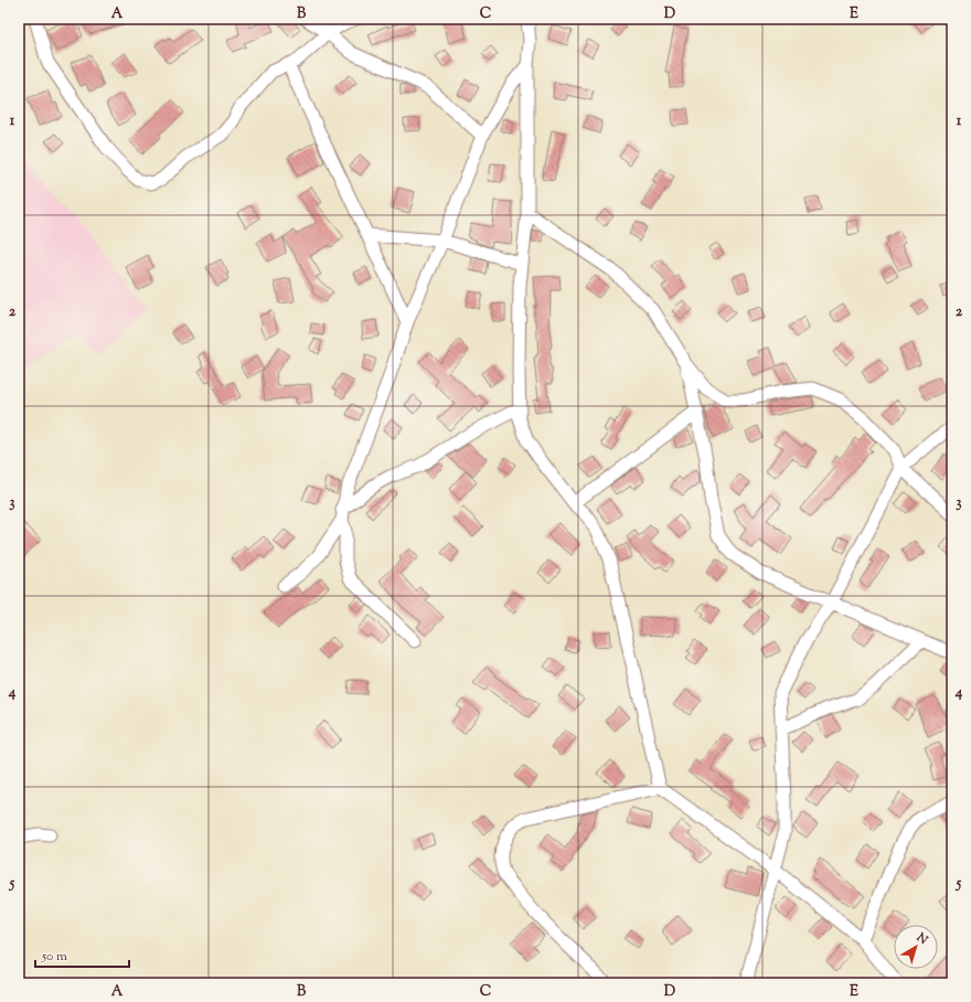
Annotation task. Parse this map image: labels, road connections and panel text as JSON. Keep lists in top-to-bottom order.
{
  "scale_bar": "50 m",
  "north": "top right",
  "grid": {
    "columns": [
      "A",
      "B",
      "C",
      "D",
      "E"
    ],
    "rows": [
      "1",
      "2",
      "3",
      "4",
      "5"
    ]
  }
}
